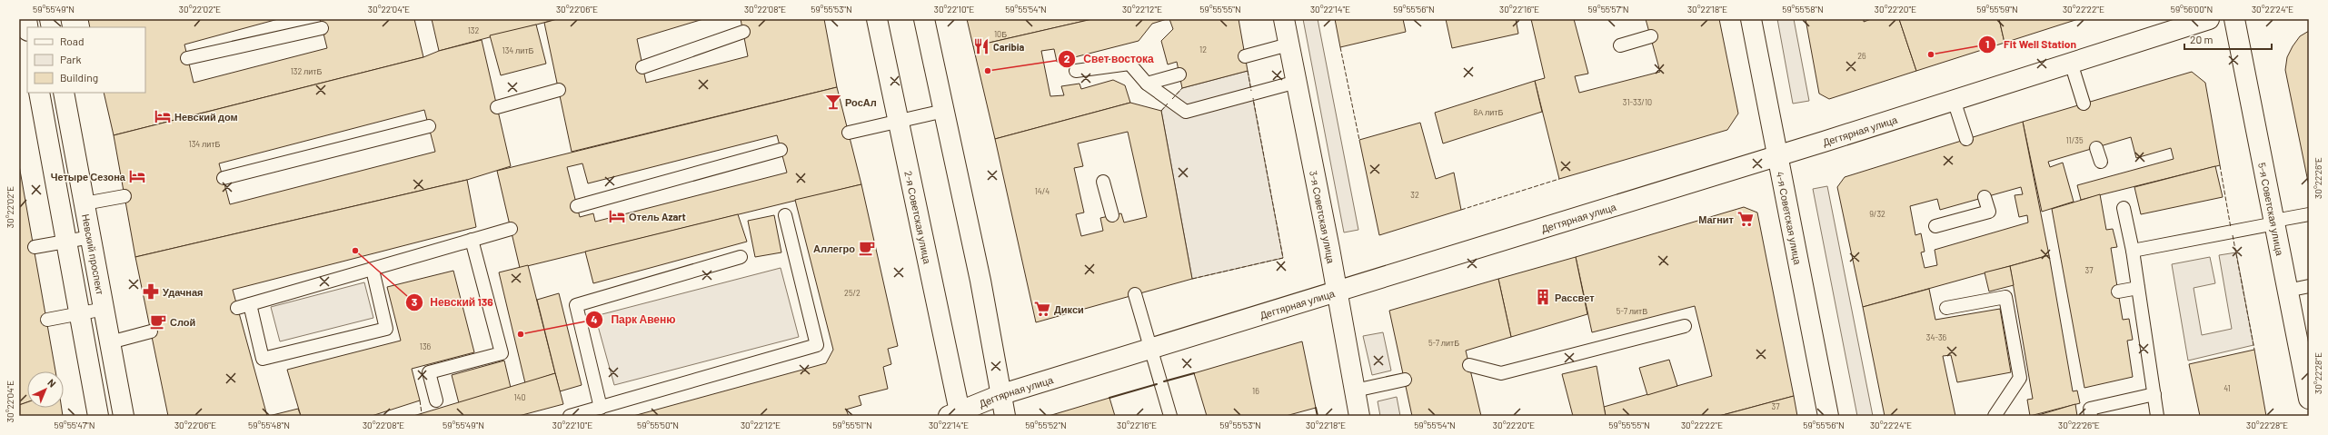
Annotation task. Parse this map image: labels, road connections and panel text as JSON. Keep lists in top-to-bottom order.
{
  "streets": {
    "street": [
      "Дегтярная улица",
      "5-я Советская улица",
      "2-я Советская улица",
      "3-я Советская улица",
      "4-я Советская улица",
      "Невский проспект"
    ]
  },
  "crossings": [
    ["Дегтярная улица", "2-я Советская улица"],
    ["Дегтярная улица", "3-я Советская улица"],
    ["Дегтярная улица", "4-я Советская улица"]
  ],
  "places": {
    "restaurant": ["Caribia"],
    "other": [
      "Fit Well Station",
      "Свет востока",
      "Невский 136",
      "Парк Авеню"
    ],
    "bar": ["РосАл"],
    "hotel": ["Невский дом", "Четыре Сезона", "Отель Azart"],
    "supermarket": ["Магнит", "Дикси"],
    "cafe": ["Аллегро", "Слой"],
    "pharmacy": ["Удачная"],
    "building": ["Рассвет"]
  },
  "house_numbers": [
    "132",
    "10Б",
    "12",
    "134 литБ",
    "26",
    "132 литБ",
    "31-33/10",
    "8А литБ",
    "11/35",
    "134 литБ",
    "14/4",
    "32",
    "9/32",
    "37",
    "25/2",
    "5-7 литВ",
    "34-36",
    "5-7 литБ",
    "136",
    "41",
    "16",
    "140",
    "37"
  ],
  "legend": ["Road", "Park", "Building"],
  "scale_bar": "20 m",
  "north": "top right",
  "coordinates": [
    "59°55'49\"N",
    "30°22'02\"E",
    "30°22'04\"E",
    "30°22'06\"E",
    "30°22'08\"E",
    "59°55'53\"N",
    "30°22'10\"E",
    "59°55'54\"N",
    "30°22'12\"E",
    "59°55'55\"N",
    "30°22'14\"E",
    "59°55'56\"N",
    "30°22'16\"E",
    "59°55'57\"N",
    "30°22'18\"E",
    "59°55'58\"N",
    "30°22'20\"E",
    "59°55'59\"N",
    "30°22'22\"E",
    "59°56'00\"N",
    "30°22'24\"E",
    "30°22'26\"E",
    "30°22'28\"E",
    "59°55'47\"N",
    "59°55'48\"N",
    "59°55'50\"N",
    "59°55'51\"N",
    "59°55'52\"N"
  ]
}
